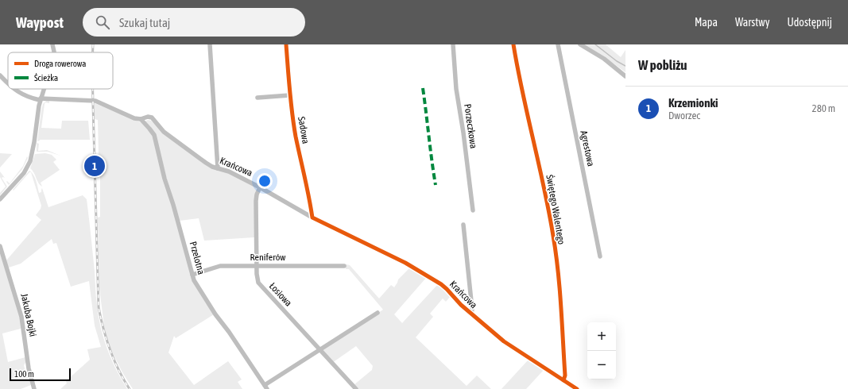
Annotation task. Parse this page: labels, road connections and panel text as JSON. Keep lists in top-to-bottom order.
{
  "streets": {
    "street": [
      "Porzeczkowa",
      "Sadowa",
      "Agrestowa",
      "Krańcowa",
      "Świętego Walentego",
      "Reniferów",
      "Przelotna",
      "Łosiowa",
      "Jakuba Bojki"
    ]
  },
  "crossings": [
    ["Sadowa", "Krańcowa"],
    ["Krańcowa", "Świętego Walentego"],
    ["Krańcowa", "Przelotna"],
    ["Krańcowa", "Łosiowa"],
    ["Reniferów", "Przelotna"],
    ["Reniferów", "Łosiowa"]
  ],
  "legend": ["Droga rowerowa", "Ścieżka"],
  "scale_bar": "100 m",
  "page": {
    "header": "Waypost",
    "search": "Szukaj tutaj",
    "nav": ["Mapa", "Warstwy", "Udostępnij"],
    "heading": "W pobliżu",
    "list": [
      {
        "mark": "1",
        "name": "Krzemionki",
        "note": "Dworzec",
        "value": "280 m"
      }
    ],
    "pins": "1",
    "map_buttons": ["+", "−"],
    "scale": "100 m"
  }
}
